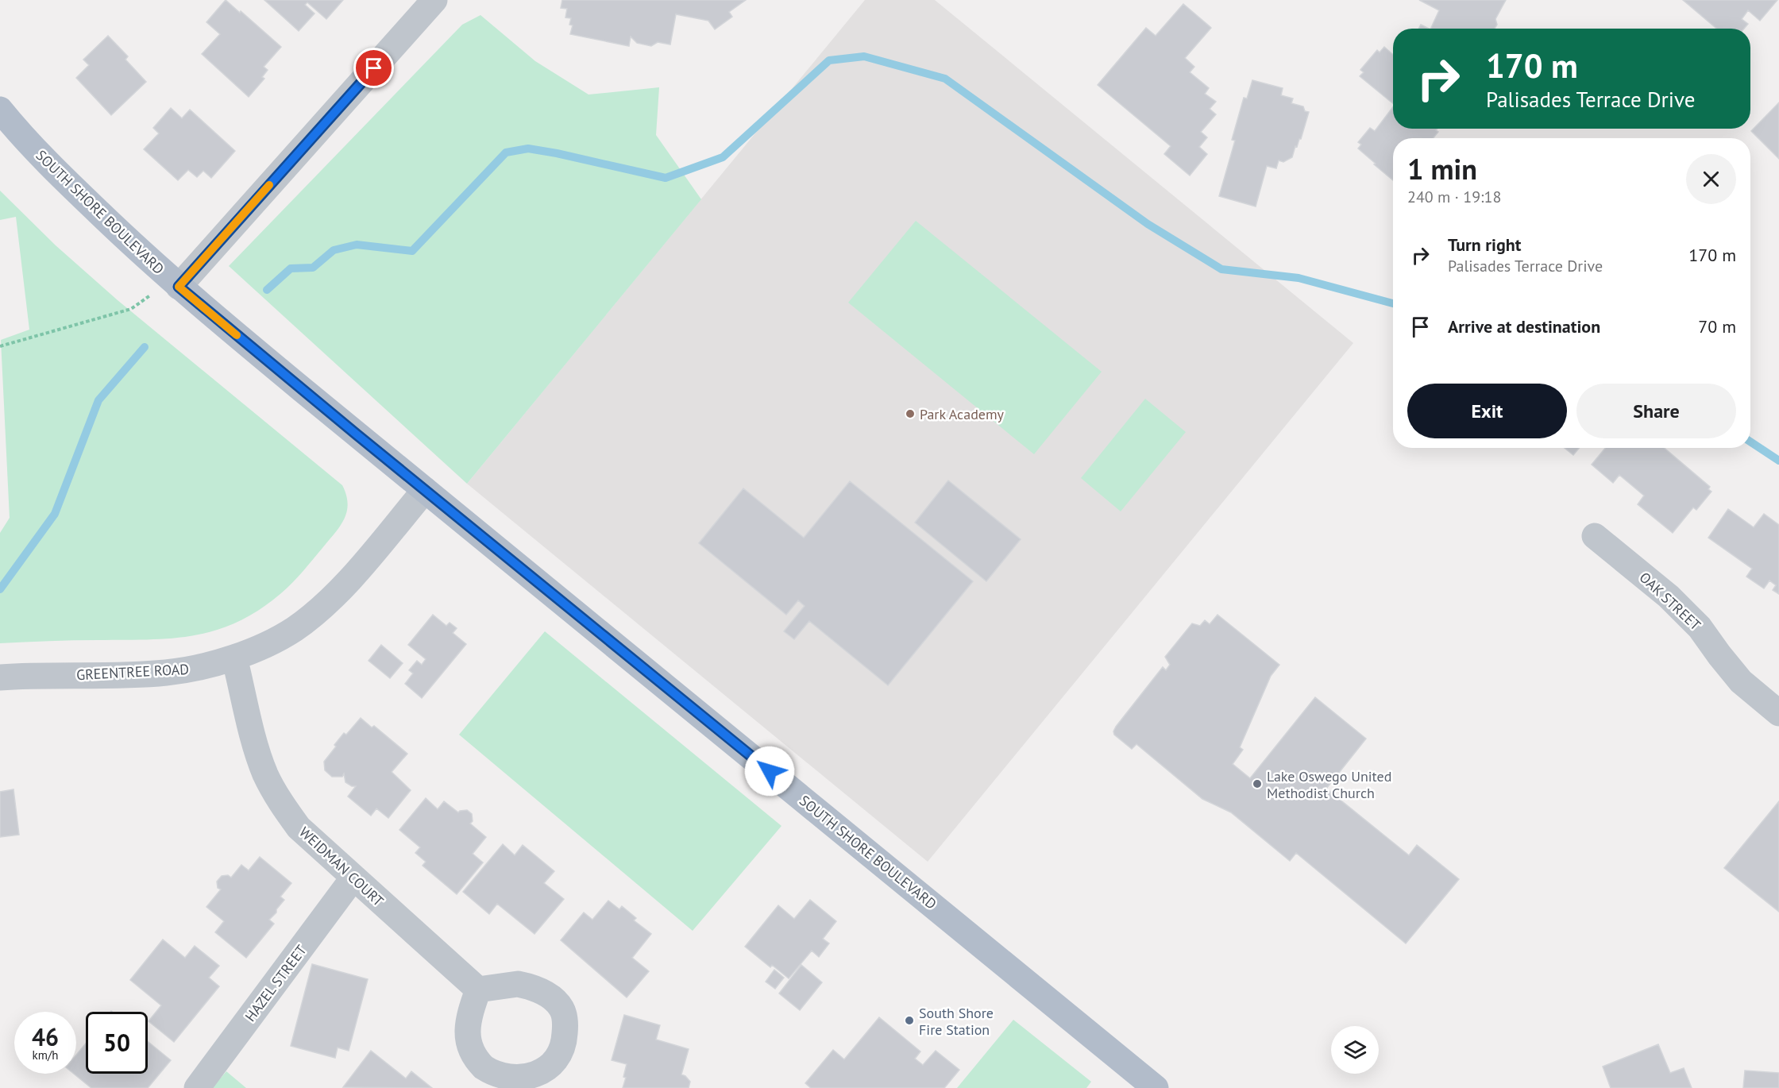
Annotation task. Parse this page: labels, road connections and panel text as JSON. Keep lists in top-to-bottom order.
{
  "streets": {
    "main road": ["SOUTH SHORE BOULEVARD"],
    "street": [
      "OAK STREET",
      "GREENTREE ROAD",
      "WEIDMAN COURT",
      "HAZEL STREET"
    ]
  },
  "crossings": [
    ["SOUTH SHORE BOULEVARD", "GREENTREE ROAD"],
    ["GREENTREE ROAD", "WEIDMAN COURT"],
    ["WEIDMAN COURT", "HAZEL STREET"]
  ],
  "places": ["Park Academy", "Lake Oswego United Methodist Church", "South Shore Fire Station"],
  "page": {
    "turn": ["170 m", "Palisades Terrace Drive"],
    "heading": ["1 min", "240 m · 19:18"],
    "list": [
      {
        "name": "Turn right",
        "note": "Palisades Terrace Drive",
        "value": "170 m"
      },
      {
        "name": "Arrive at destination",
        "value": "70 m"
      }
    ],
    "buttons": ["Exit", "Share"],
    "speed": "46 km/h",
    "limit": "50"
  }
}
